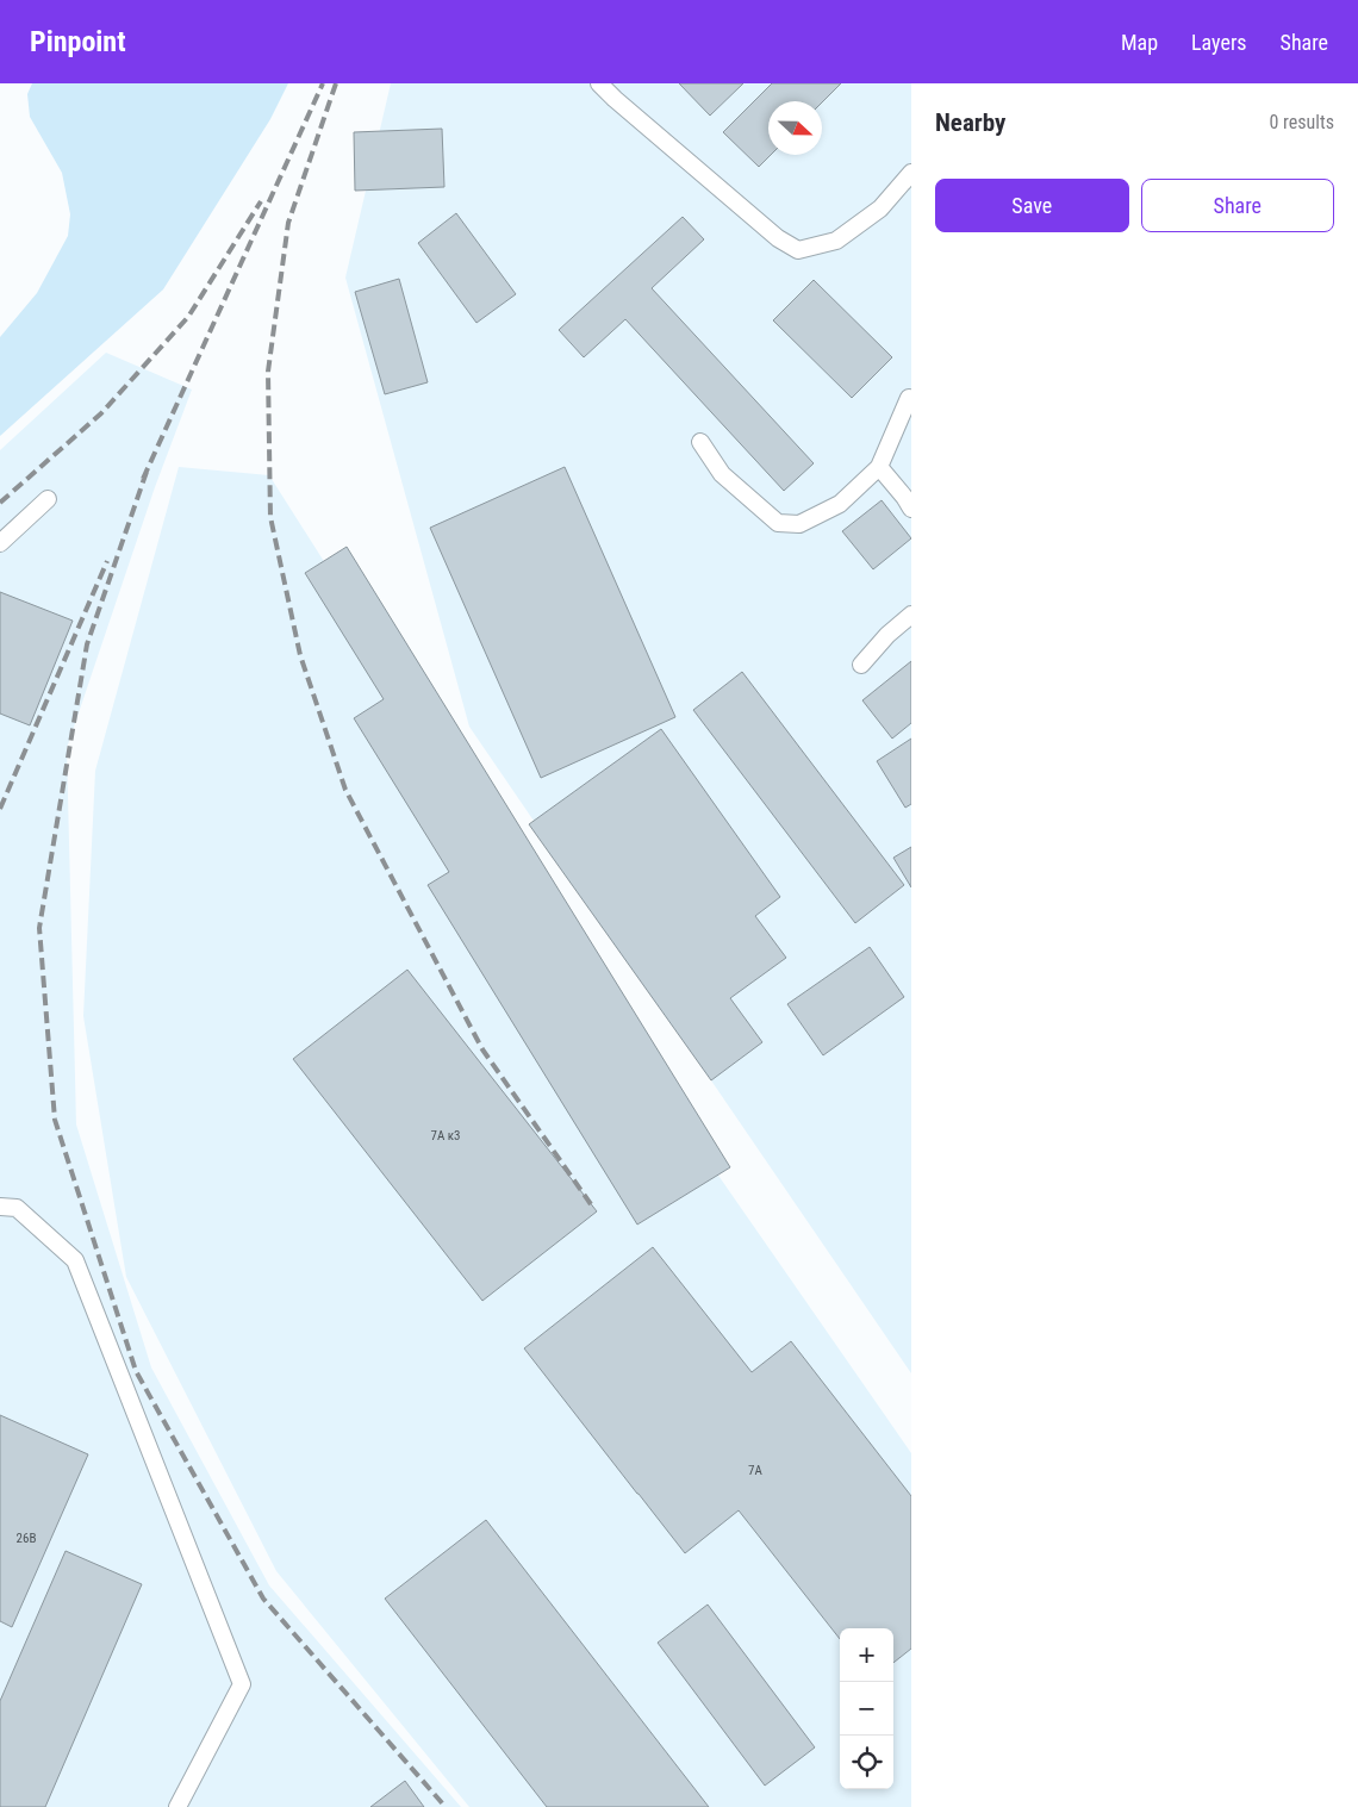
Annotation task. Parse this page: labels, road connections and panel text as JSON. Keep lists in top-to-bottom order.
{
  "house_numbers": ["7А к3", "7А", "26В"],
  "north": "right",
  "page": {
    "header": "Pinpoint",
    "nav": ["Map", "Layers", "Share"],
    "heading": ["Nearby", "0 results"],
    "buttons": ["Save", "Share"],
    "map_buttons": ["+", "−"]
  }
}
